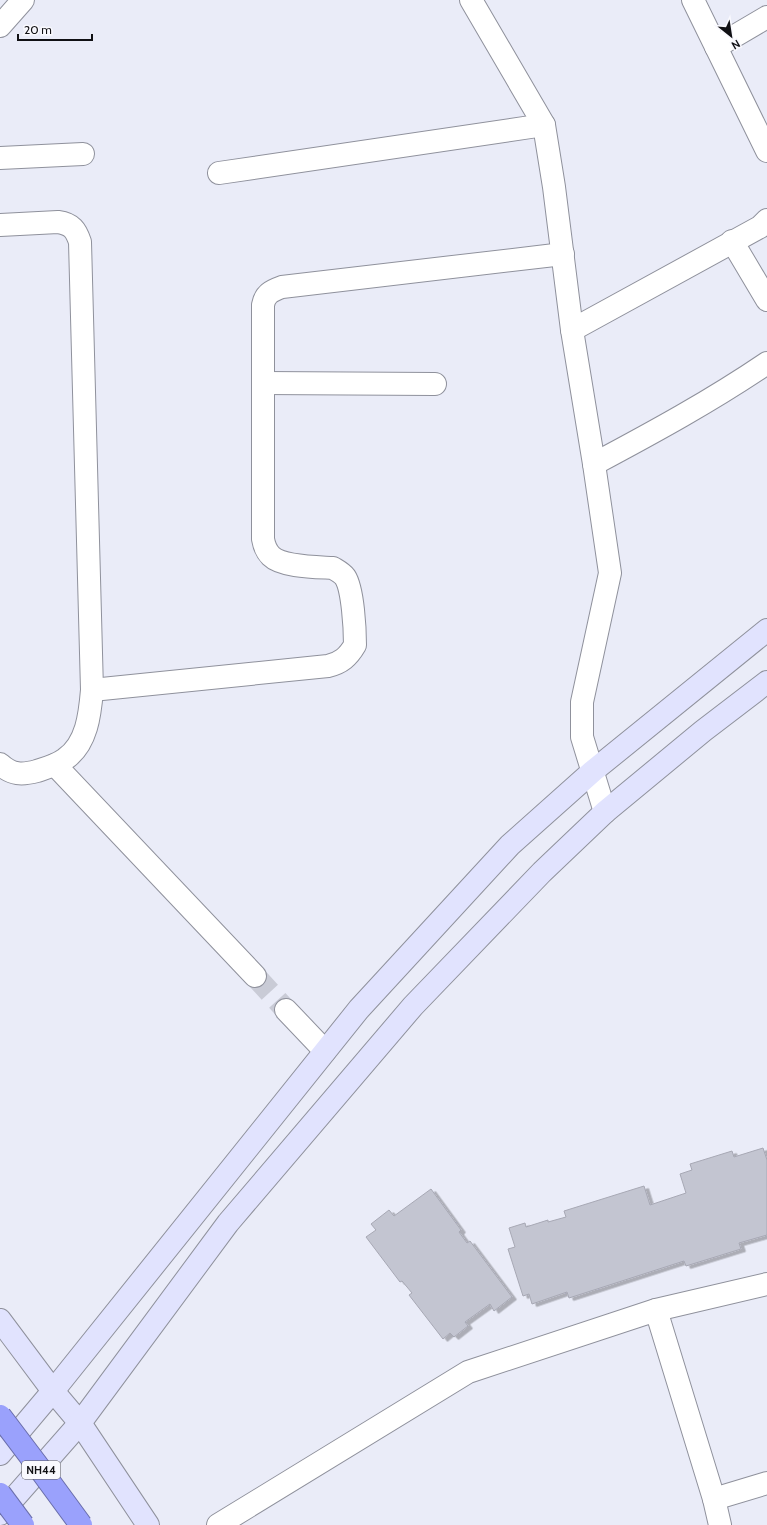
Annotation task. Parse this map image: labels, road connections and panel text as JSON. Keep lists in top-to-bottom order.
{
  "streets": {
    "highway": ["NH44"]
  },
  "scale_bar": "20 m",
  "north": "bottom right"
}
